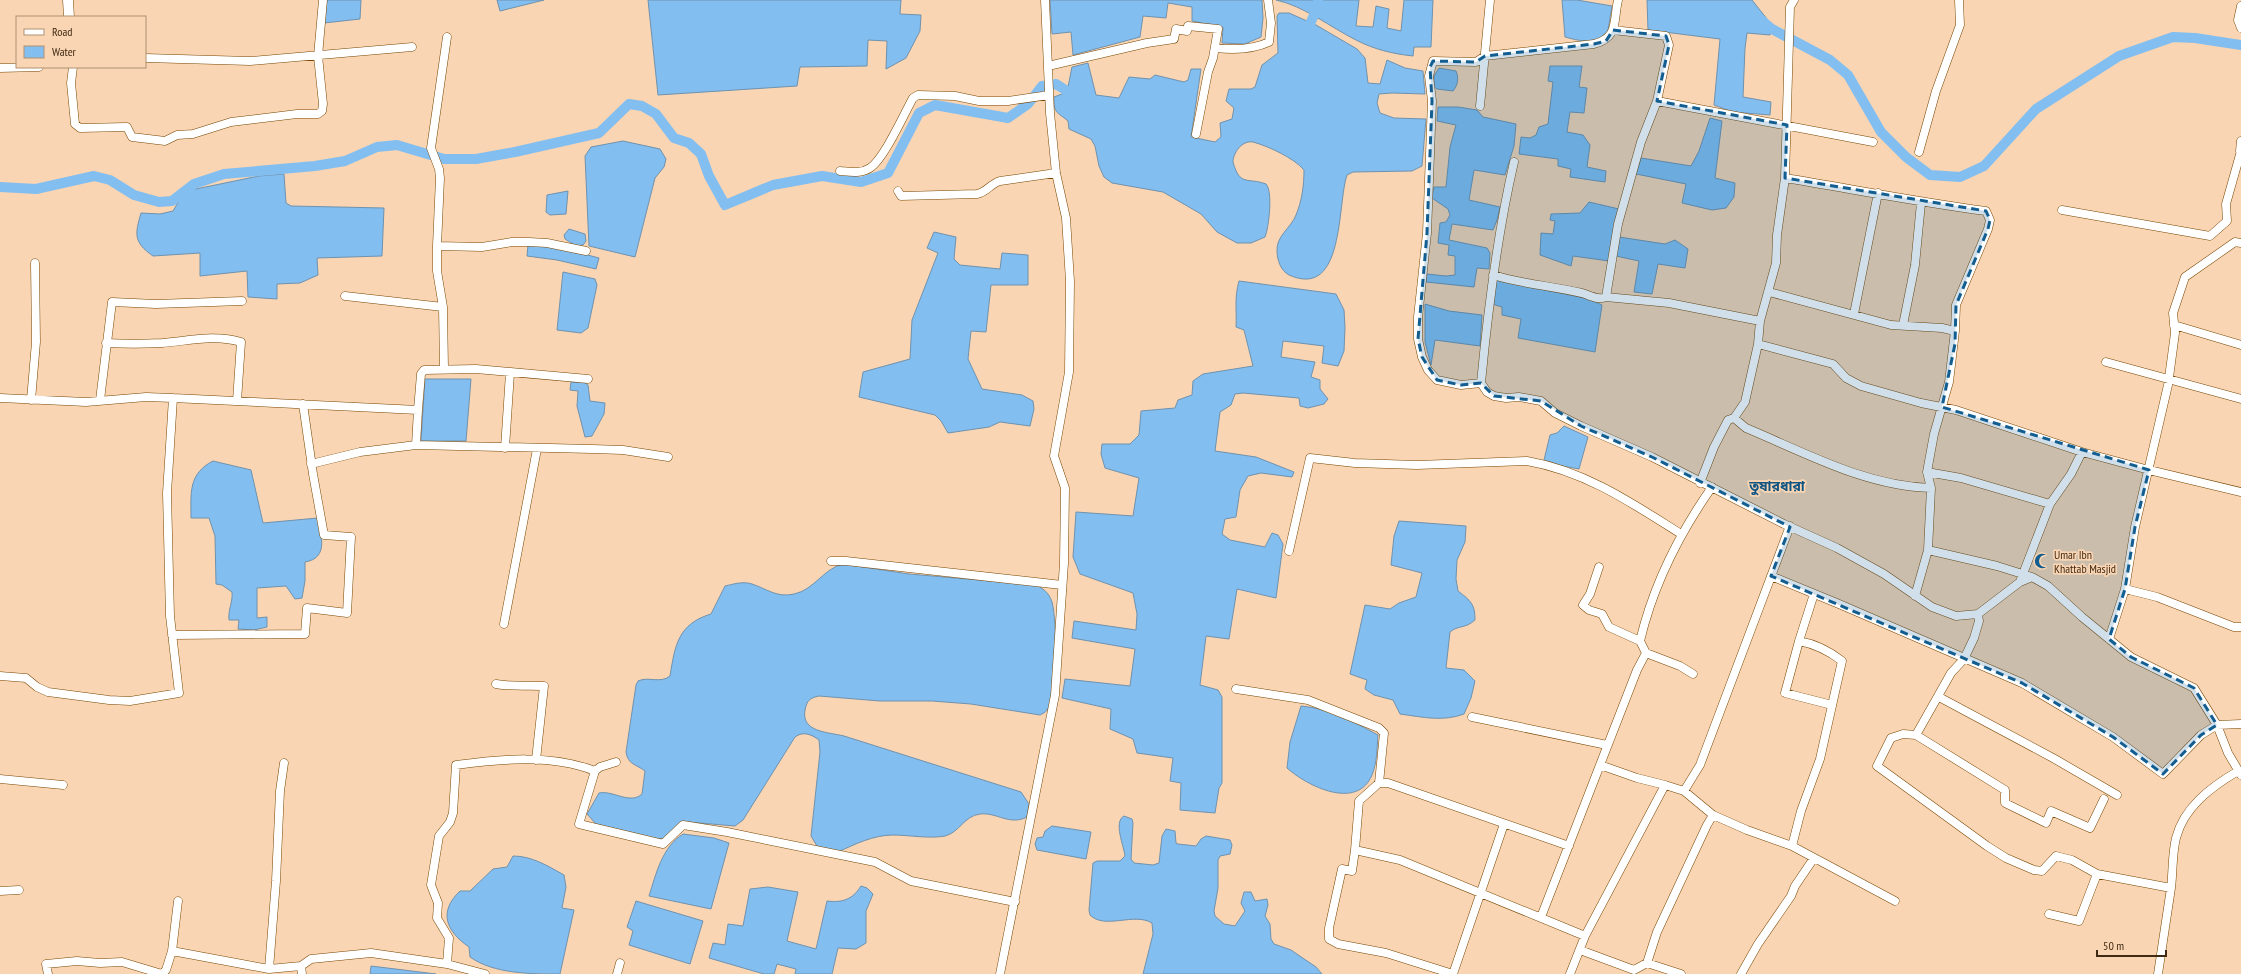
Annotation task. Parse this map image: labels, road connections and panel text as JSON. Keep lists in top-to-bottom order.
{
  "districts": ["তুষারধারা"],
  "places": {
    "mosque": ["Umar Ibn Khattab Masjid"]
  },
  "legend": ["Road", "Water"],
  "scale_bar": "50 m"
}
